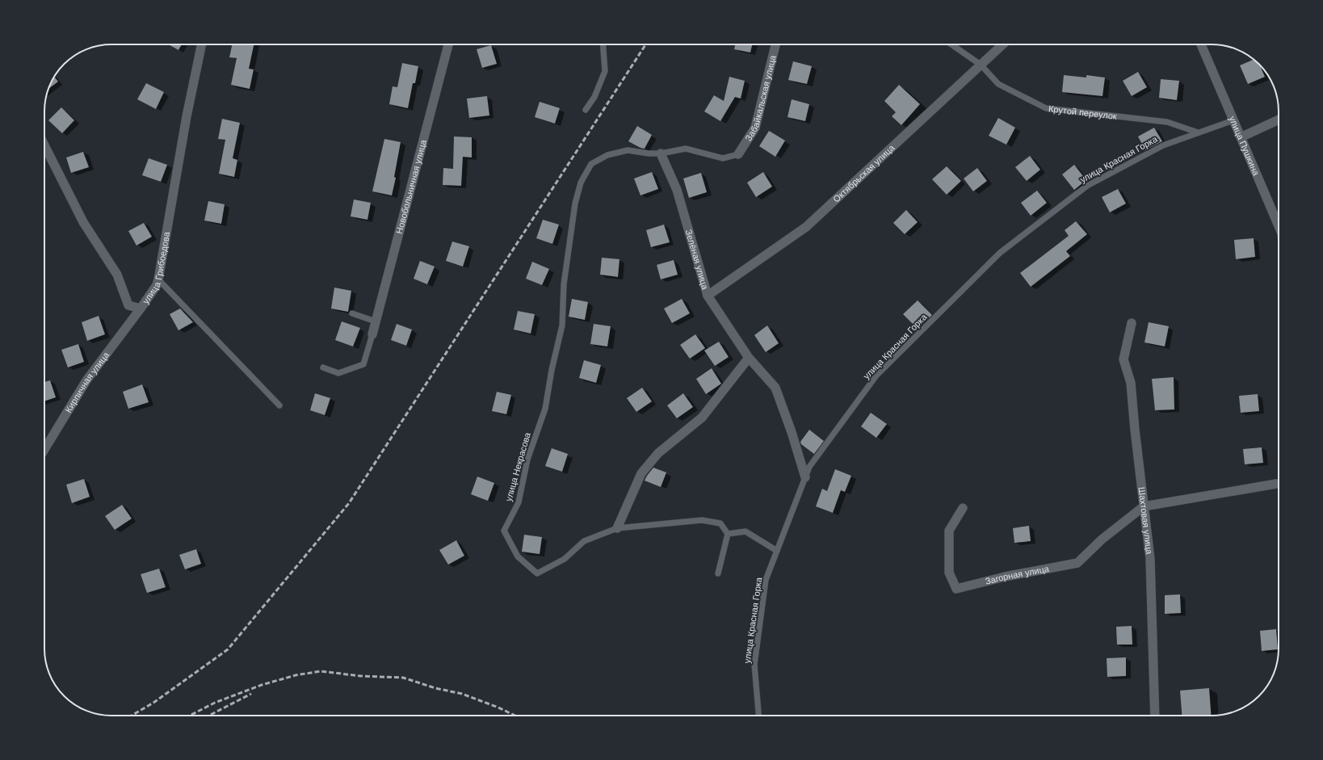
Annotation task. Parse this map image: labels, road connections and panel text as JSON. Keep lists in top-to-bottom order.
{
  "streets": {
    "street": [
      "Забайкальская улица",
      "улица Пушкина",
      "Октябрьская улица",
      "Новобольничная улица",
      "Зелёная улица",
      "улица Грибоедова",
      "Кирпичная улица",
      "Шахтовая улица",
      "Загорная улица"
    ],
    "lane": ["Крутой переулок", "улица Красная Горка", "улица Некрасова"]
  },
  "crossings": [
    ["Крутой переулок", "улица Красная Горка"],
    ["Крутой переулок", "Октябрьская улица"],
    ["улица Пушкина", "улица Красная Горка"],
    ["улица Красная Горка", "Зелёная улица"],
    ["Октябрьская улица", "Зелёная улица"],
    ["Зелёная улица", "улица Некрасова"],
    ["улица Грибоедова", "Кирпичная улица"],
    ["Шахтовая улица", "Загорная улица"]
  ]
}
